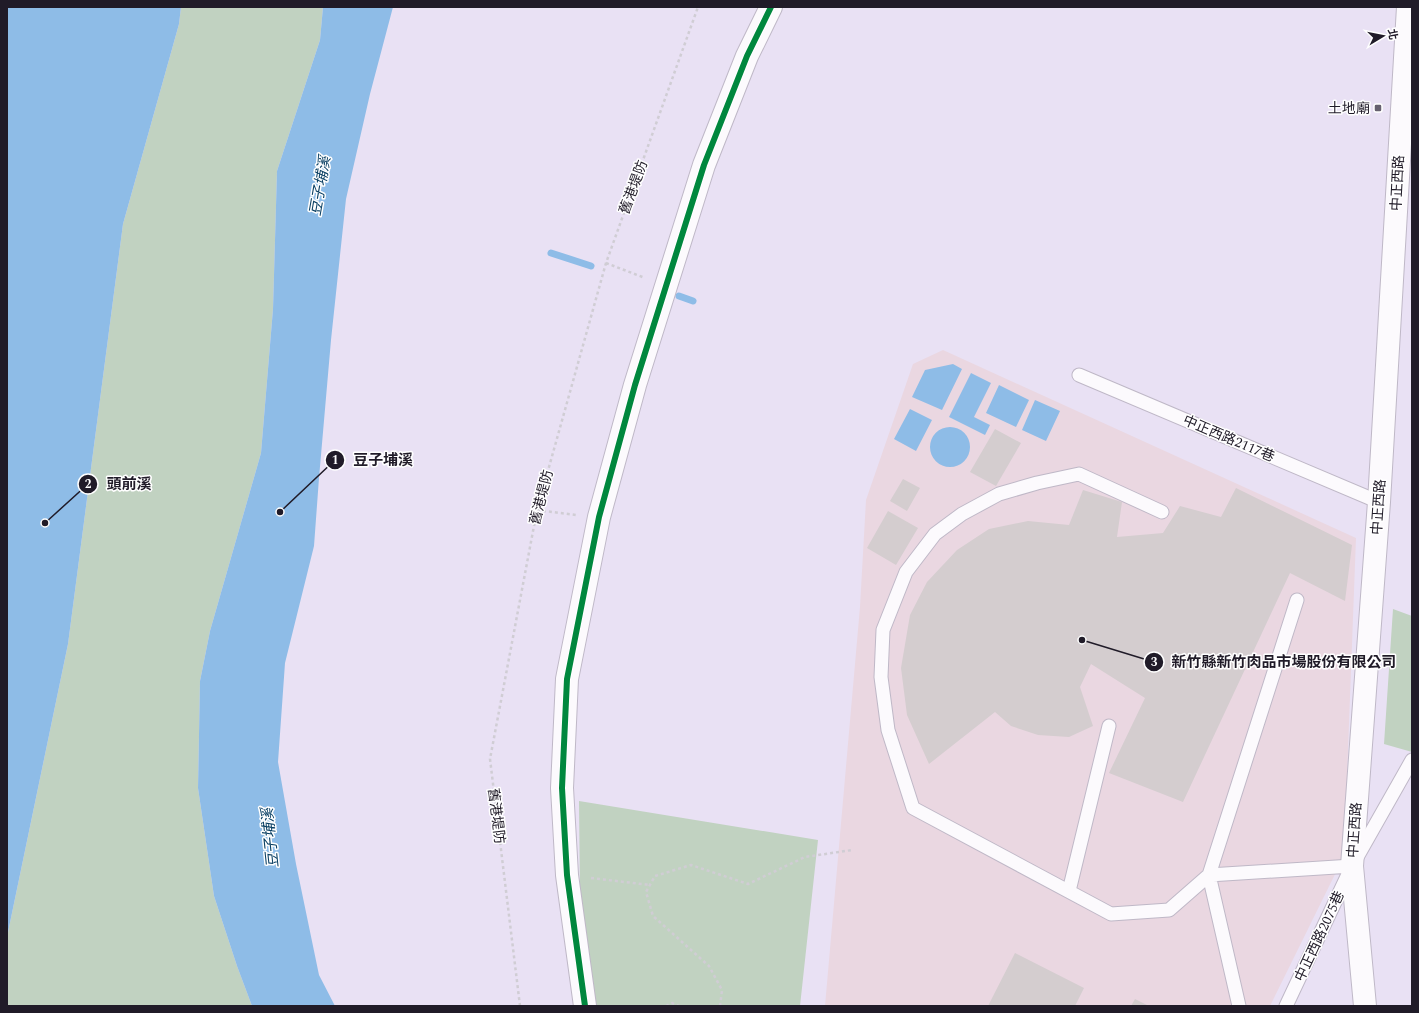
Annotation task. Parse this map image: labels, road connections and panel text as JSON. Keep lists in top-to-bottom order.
{
  "streets": {
    "street": ["中正西路"],
    "lane": ["中正西路2117巷", "中正西路2075巷"],
    "path": ["舊港堤防"]
  },
  "crossings": [
    ["中正西路", "中正西路2117巷"],
    ["中正西路", "中正西路2075巷"]
  ],
  "water": ["豆子埔溪"],
  "places": {
    "transit": ["土地廟"],
    "other": ["豆子埔溪", "頭前溪", "新竹縣新竹肉品市場股份有限公司"]
  },
  "north": "right"
}
